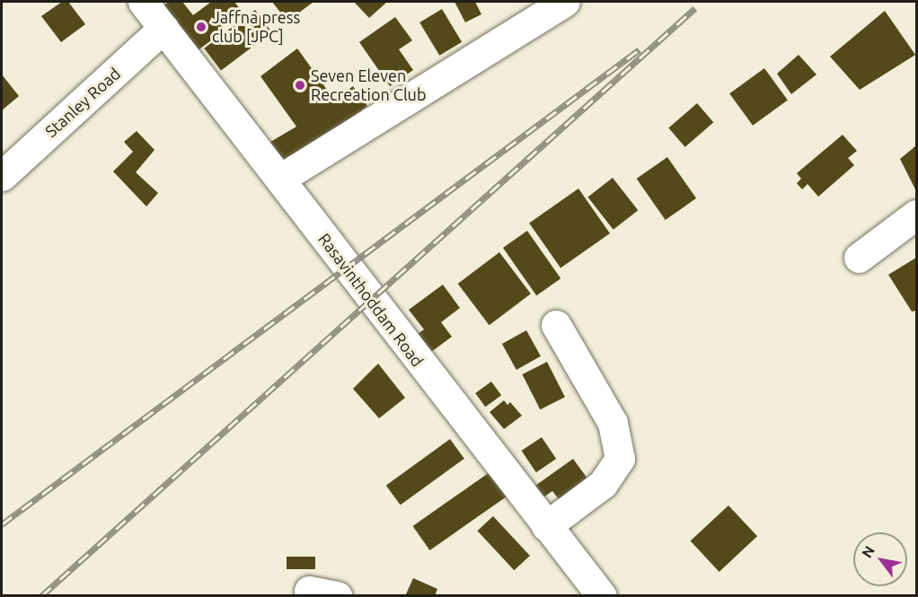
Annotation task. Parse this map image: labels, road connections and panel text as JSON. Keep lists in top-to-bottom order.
{
  "streets": {
    "street": ["Stanley Road", "Rasavinthoddam Road"]
  },
  "crossings": [
    ["Stanley Road", "Rasavinthoddam Road"]
  ],
  "places": ["Jaffna press club [JPC]", "Seven Eleven Recreation Club"],
  "north": "top left"
}
